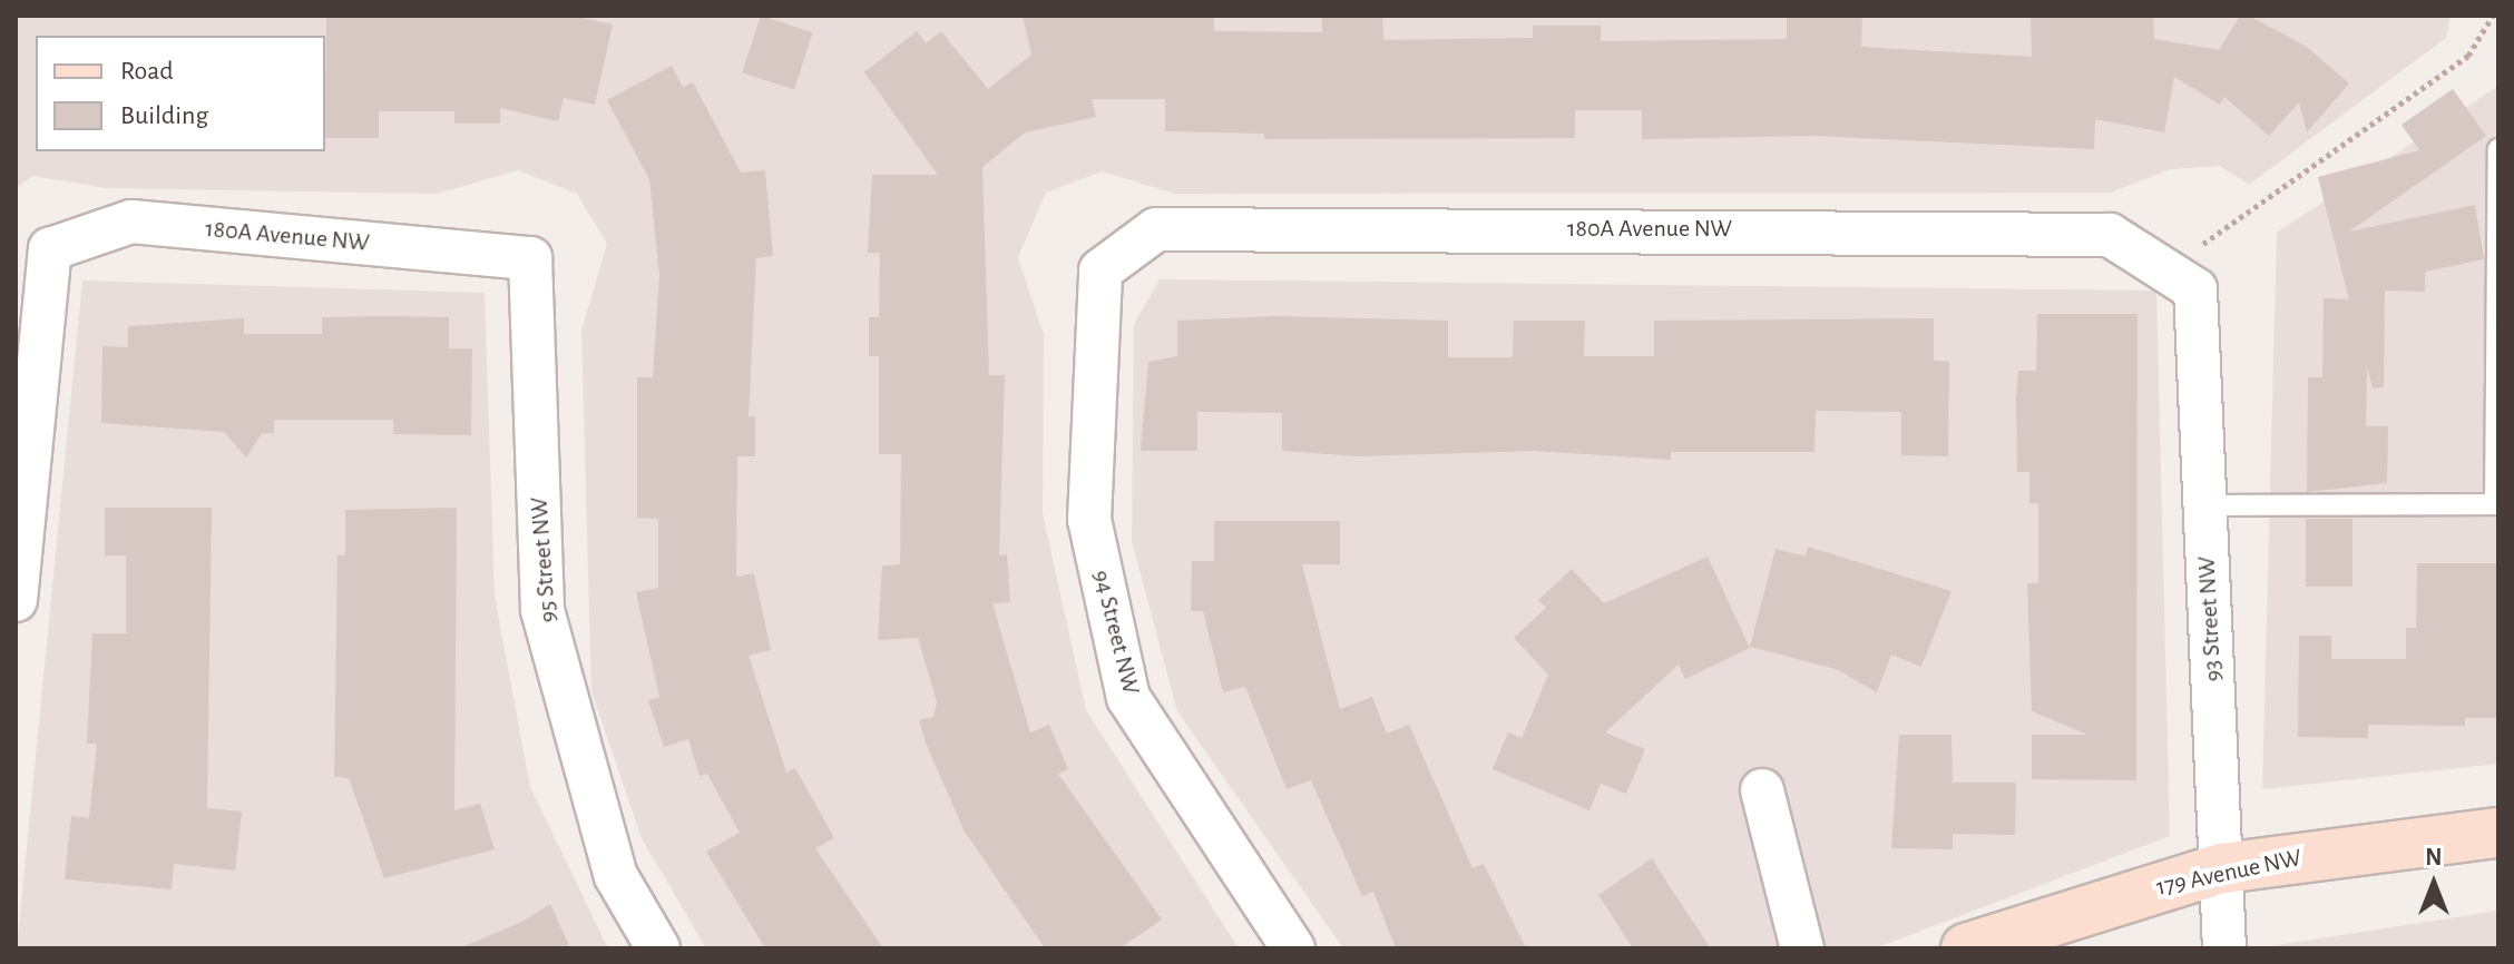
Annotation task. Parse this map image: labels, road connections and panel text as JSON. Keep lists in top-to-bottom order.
{
  "streets": {
    "street": [
      "180A Avenue NW",
      "95 Street NW",
      "93 Street NW",
      "94 Street NW",
      "179 Avenue NW"
    ]
  },
  "crossings": [
    ["180A Avenue NW", "95 Street NW"],
    ["180A Avenue NW", "93 Street NW"],
    ["180A Avenue NW", "94 Street NW"],
    ["93 Street NW", "179 Avenue NW"]
  ],
  "legend": ["Road", "Building"],
  "north": "top"
}
